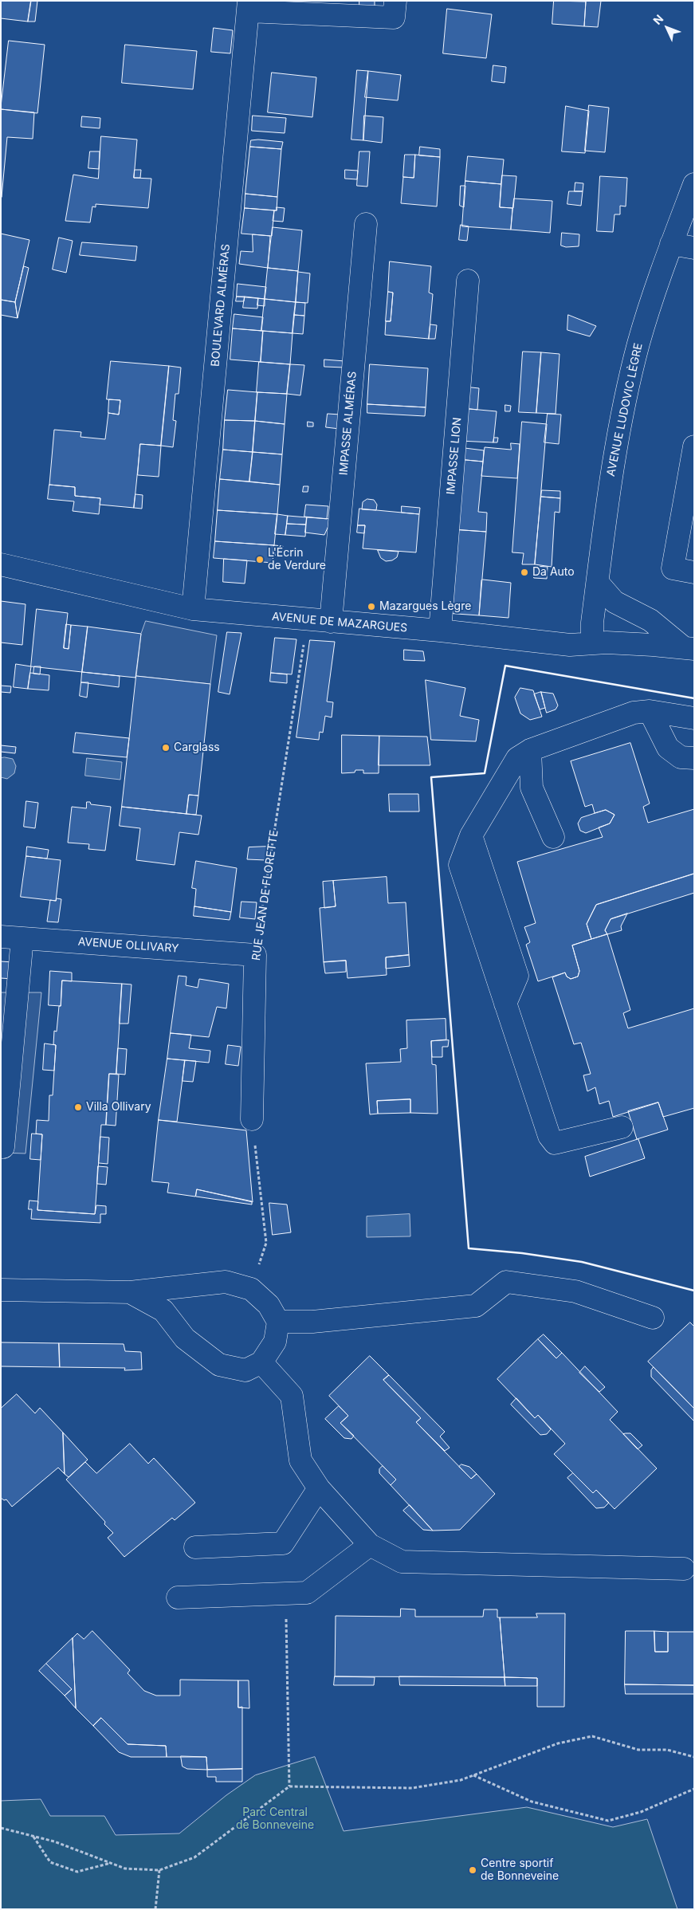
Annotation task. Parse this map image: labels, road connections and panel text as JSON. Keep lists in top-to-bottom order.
{
  "streets": {
    "street": [
      "BOULEVARD ALMÉRAS",
      "AVENUE LUDOVIC LÈGRE",
      "IMPASSE ALMÉRAS",
      "IMPASSE LION",
      "AVENUE DE MAZARGUES",
      "RUE JEAN DE FLORETTE",
      "AVENUE OLLIVARY"
    ]
  },
  "crossings": [
    ["BOULEVARD ALMÉRAS", "AVENUE DE MAZARGUES"],
    ["AVENUE LUDOVIC LÈGRE", "AVENUE DE MAZARGUES"],
    ["IMPASSE ALMÉRAS", "AVENUE DE MAZARGUES"],
    ["IMPASSE LION", "AVENUE DE MAZARGUES"],
    ["AVENUE DE MAZARGUES", "RUE JEAN DE FLORETTE"],
    ["RUE JEAN DE FLORETTE", "AVENUE OLLIVARY"]
  ],
  "parks": ["Parc Central de Bonneveine"],
  "places": [
    "L'Écrin de Verdure",
    "Da Auto",
    "Mazargues Lègre",
    "Carglass",
    "Villa Ollivary",
    "Centre sportif de Bonneveine"
  ],
  "north": "top left"
}
